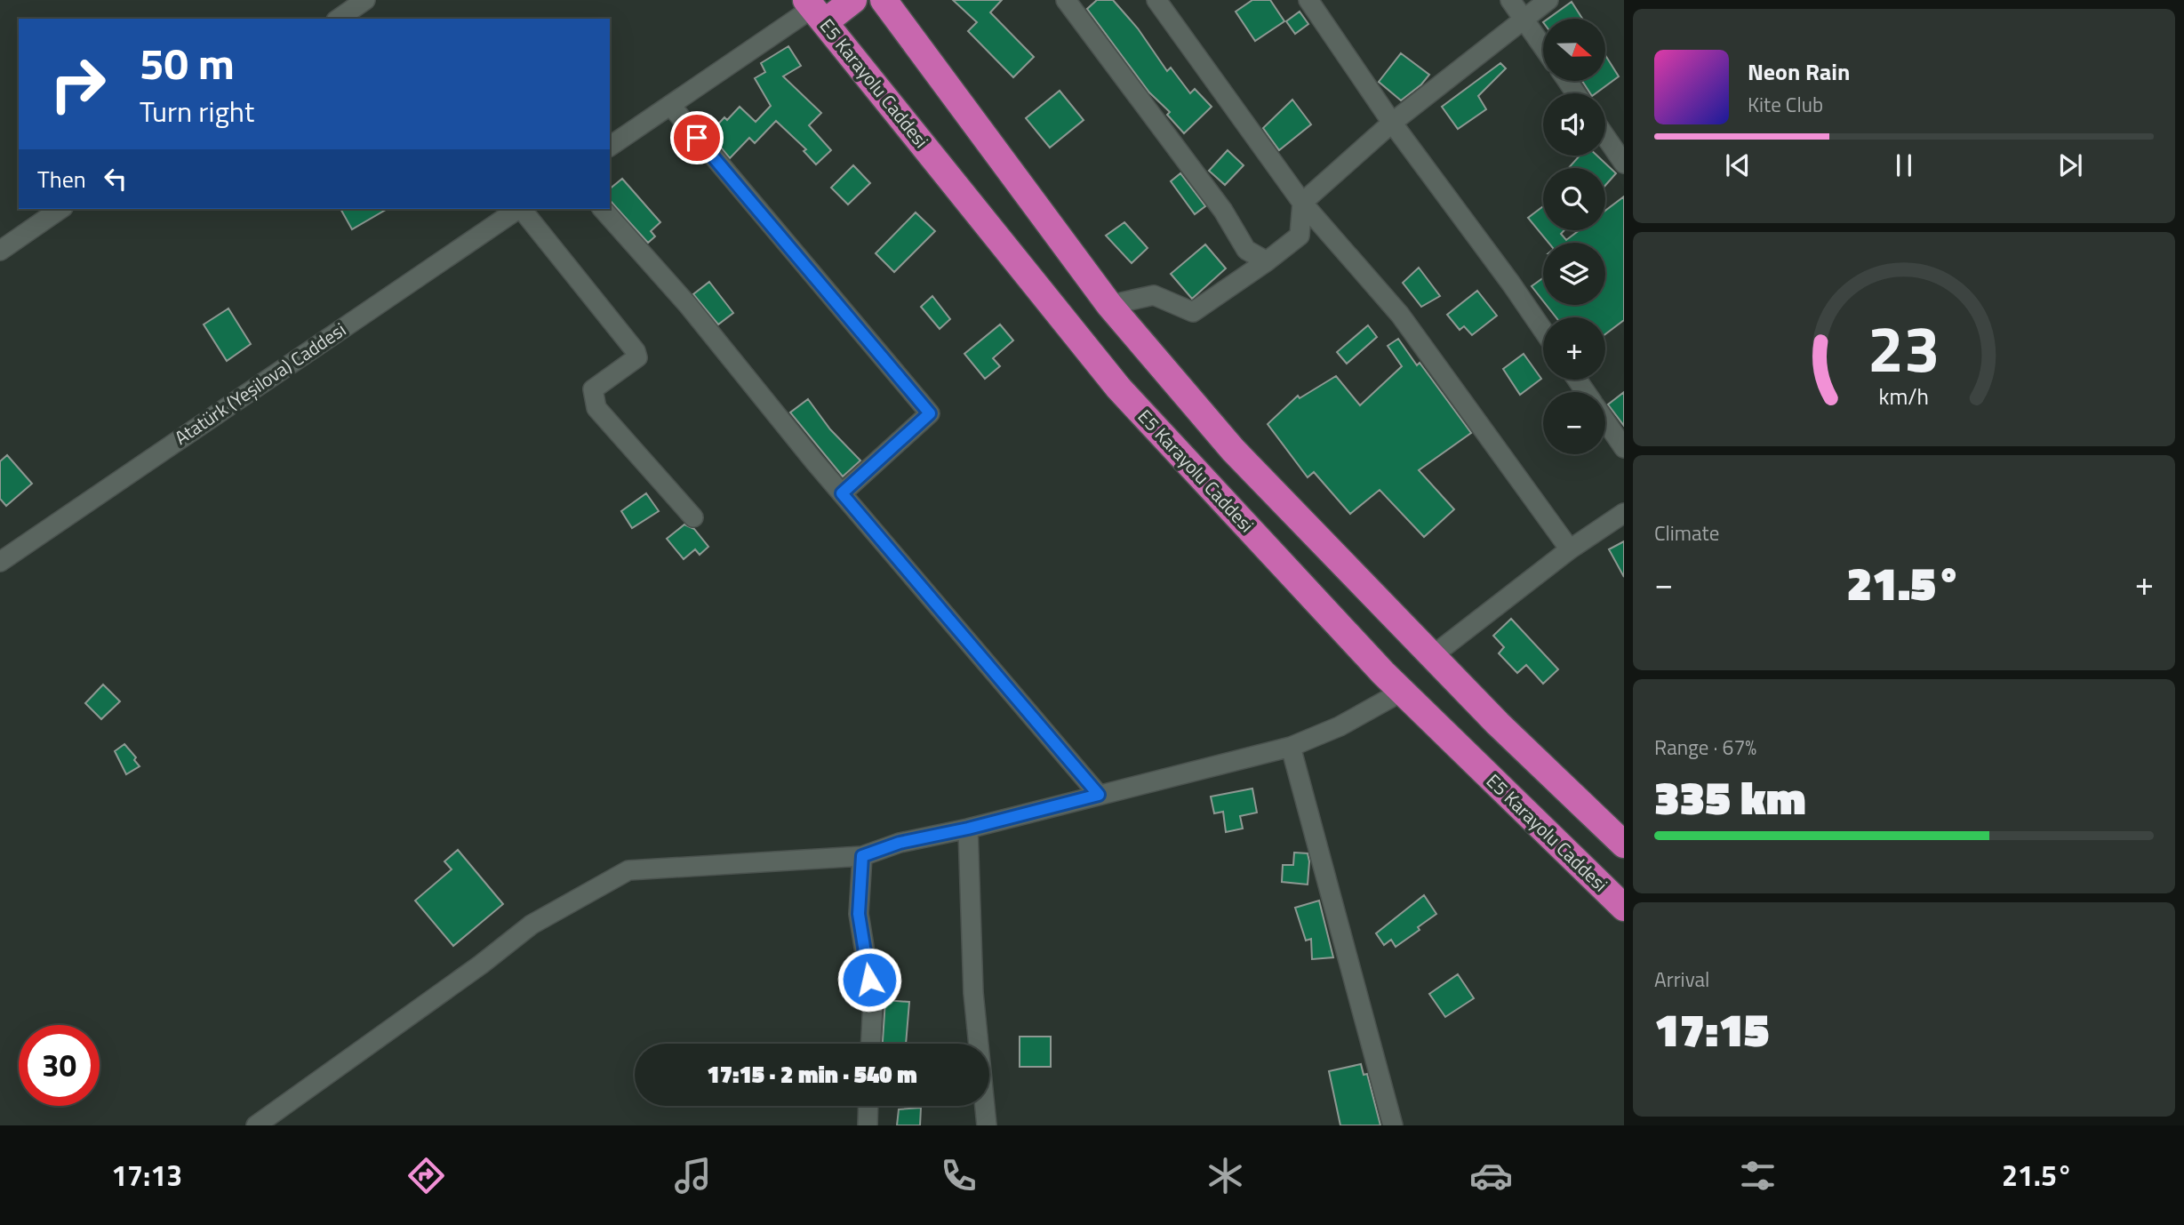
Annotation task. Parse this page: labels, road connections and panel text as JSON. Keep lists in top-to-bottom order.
{
  "streets": {
    "highway": ["E5 Karayolu Caddesi"],
    "street": ["Atatürk (Yeşilova) Caddesi"]
  },
  "north": "right",
  "page": {
    "map_buttons": ["+", "−"],
    "turn": ["50 m", "Turn right"],
    "song": ["Neon Rain", "Kite Club"],
    "then": "Then",
    "tile": [
      "Climate",
      ["Range · 67%", "335 km"],
      ["Arrival", "17:15"]
    ],
    "heat": ["−", "21.5°", "+"],
    "limit": "30",
    "trip": "17:15 · 2 min · 540 m",
    "tabs": ["17:13", "21.5°"],
    "gauge": ["23", "km/h"]
  }
}
